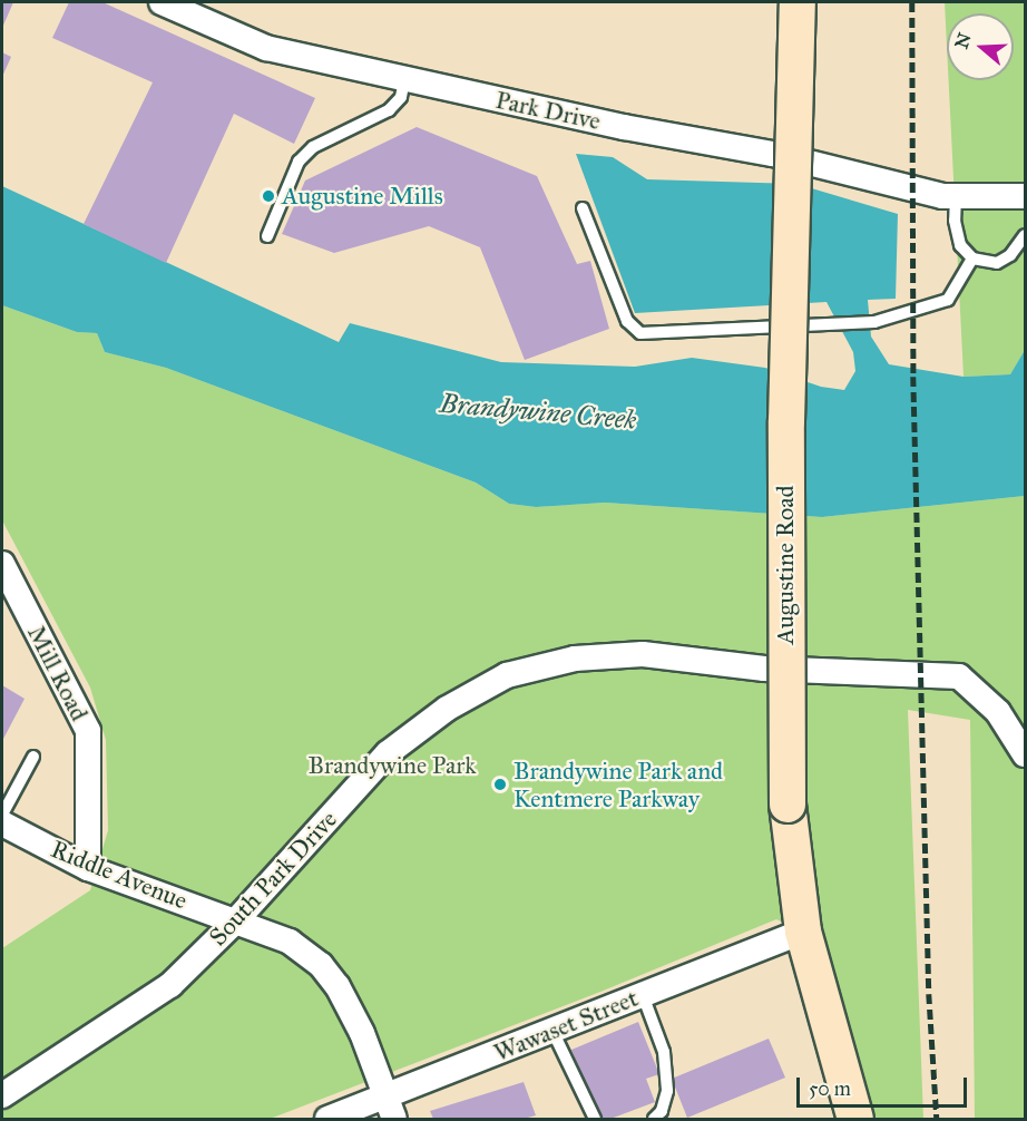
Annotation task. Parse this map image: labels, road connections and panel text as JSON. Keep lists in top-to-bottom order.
{
  "streets": {
    "street": [
      "Park Drive",
      "Augustine Road",
      "Mill Road",
      "Riddle Avenue",
      "South Park Drive",
      "Wawaset Street"
    ]
  },
  "crossings": [
    ["Augustine Road", "Wawaset Street"],
    ["Mill Road", "Riddle Avenue"],
    ["Riddle Avenue", "South Park Drive"],
    ["Riddle Avenue", "Wawaset Street"]
  ],
  "water": ["Brandywine Creek"],
  "parks": ["Brandywine Park"],
  "places": ["Augustine Mills", "Brandywine Park and Kentmere Parkway"],
  "scale_bar": "50 m",
  "north": "left"
}
